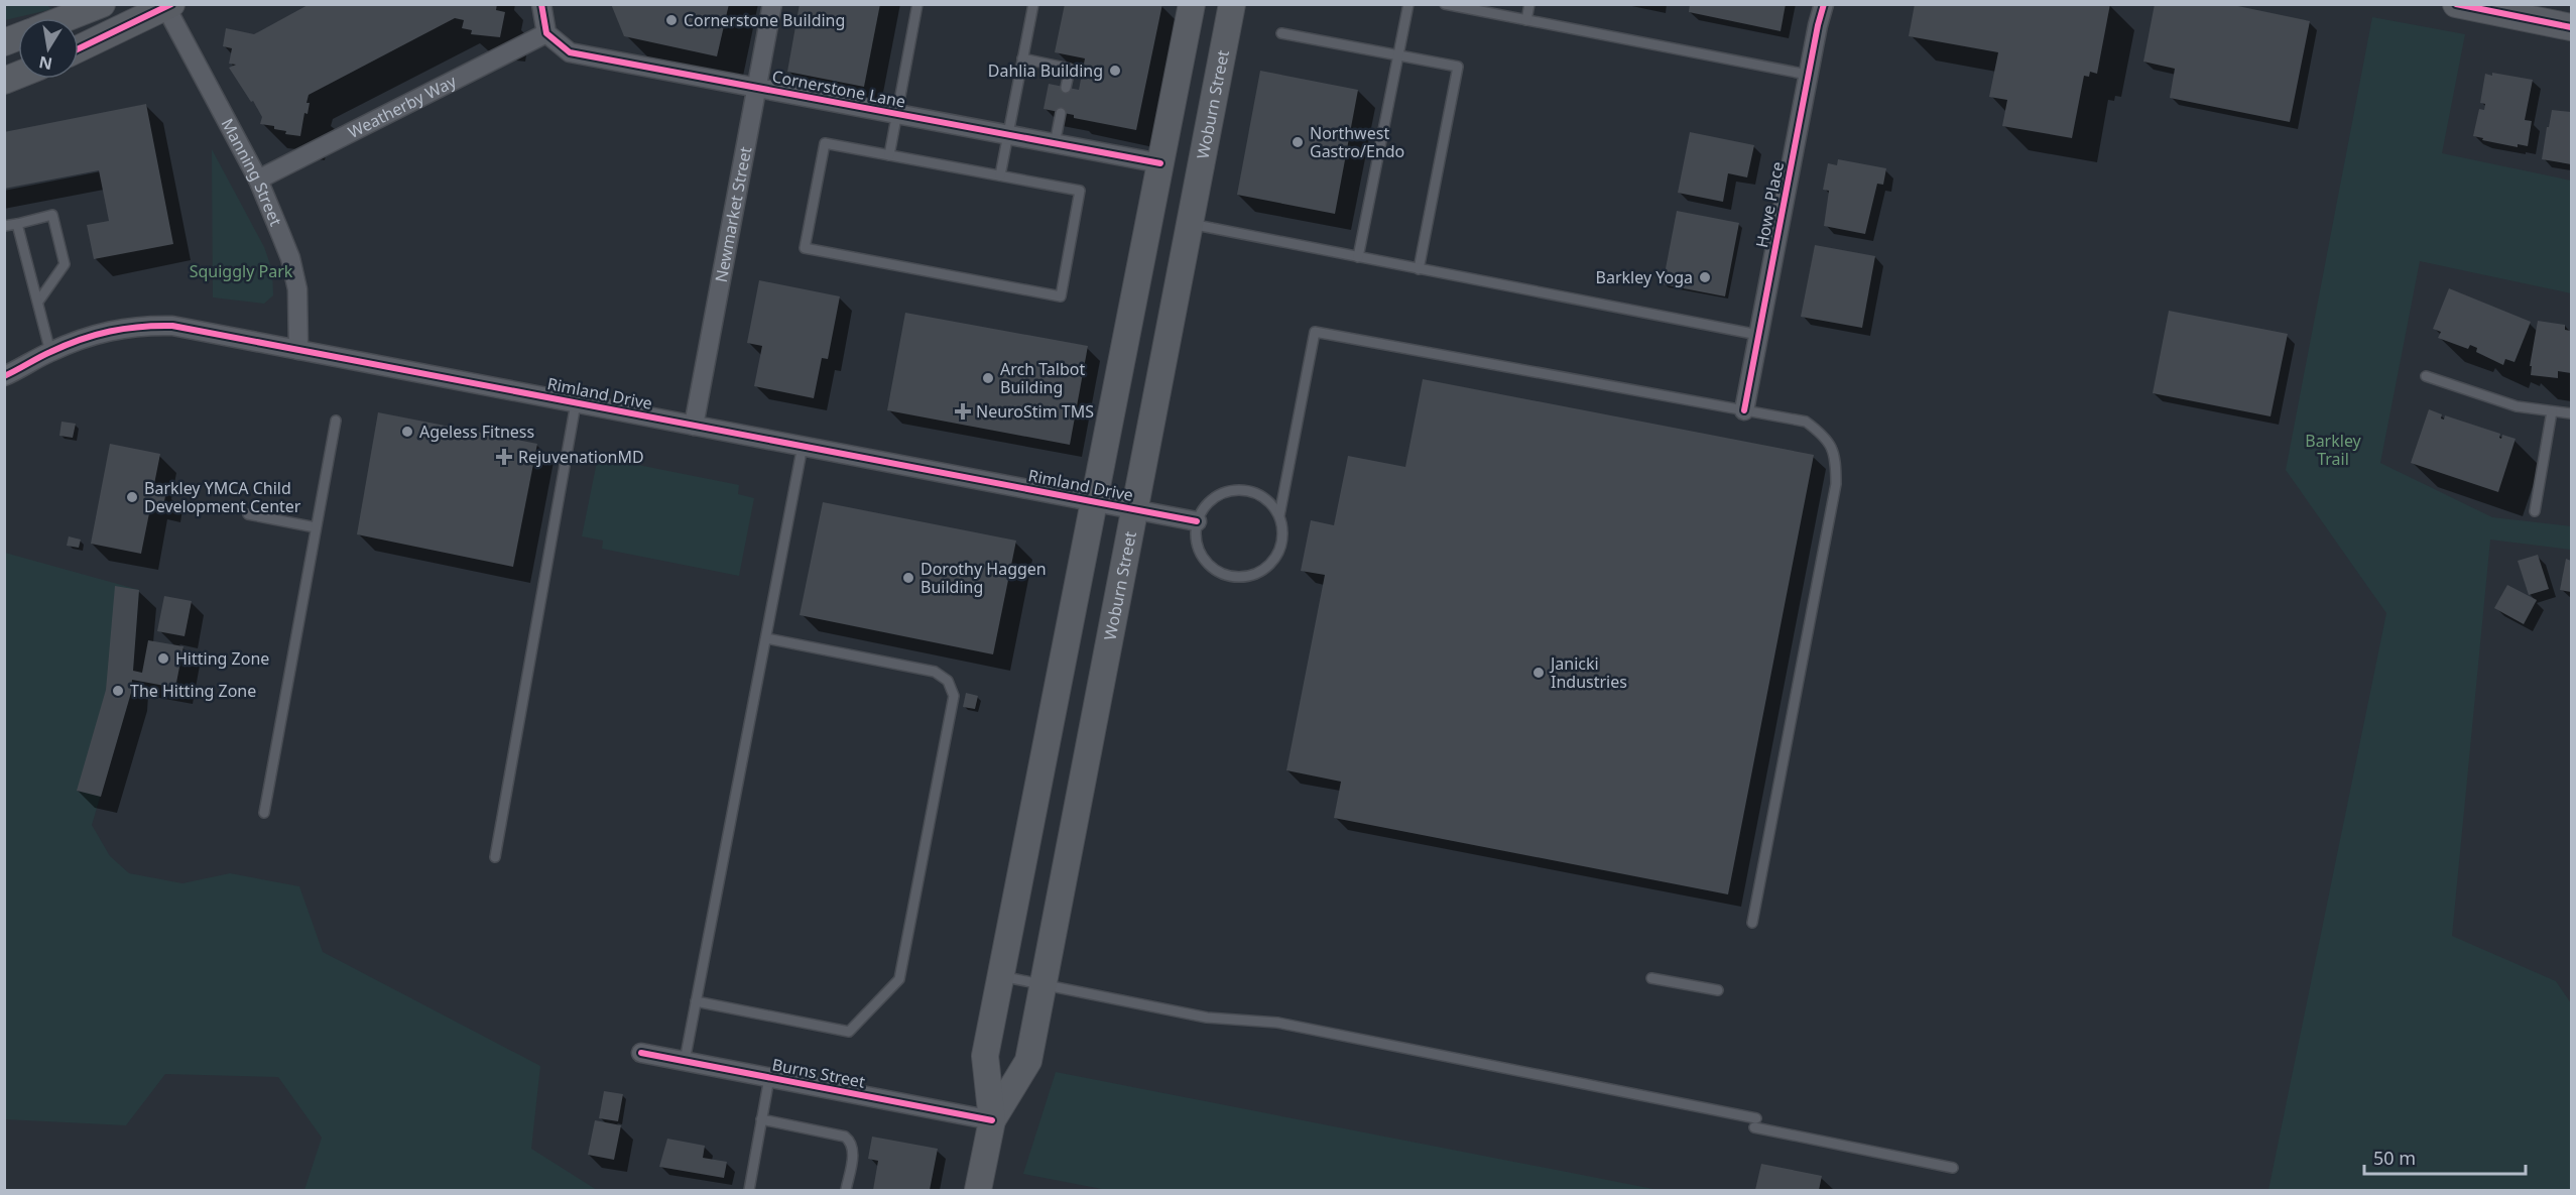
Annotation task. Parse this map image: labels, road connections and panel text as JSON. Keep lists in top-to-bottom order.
{
  "streets": {
    "main road": ["Woburn Street"],
    "street": [
      "Cornerstone Lane",
      "Weatherby Way",
      "Manning Street",
      "Howe Place",
      "Newmarket Street",
      "Rimland Drive",
      "Burns Street"
    ]
  },
  "crossings": [
    ["Cornerstone Lane", "Woburn Street"],
    ["Cornerstone Lane", "Weatherby Way"],
    ["Cornerstone Lane", "Newmarket Street"],
    ["Woburn Street", "Rimland Drive"],
    ["Woburn Street", "Burns Street"],
    ["Weatherby Way", "Manning Street"],
    ["Manning Street", "Rimland Drive"],
    ["Newmarket Street", "Rimland Drive"]
  ],
  "parks": ["Squiggly Park", "Barkley Trail"],
  "places": {
    "other": [
      "Cornerstone Building",
      "Dahlia Building",
      "Northwest Gastro/Endo",
      "Barkley Yoga",
      "Arch Talbot Building",
      "Ageless Fitness",
      "Barkley YMCA Child Development Center",
      "Dorothy Haggen Building",
      "Hitting Zone",
      "Janicki Industries",
      "The Hitting Zone"
    ],
    "health": ["NeuroStim TMS", "RejuvenationMD"]
  },
  "scale_bar": "50 m",
  "north": "bottom"
}
